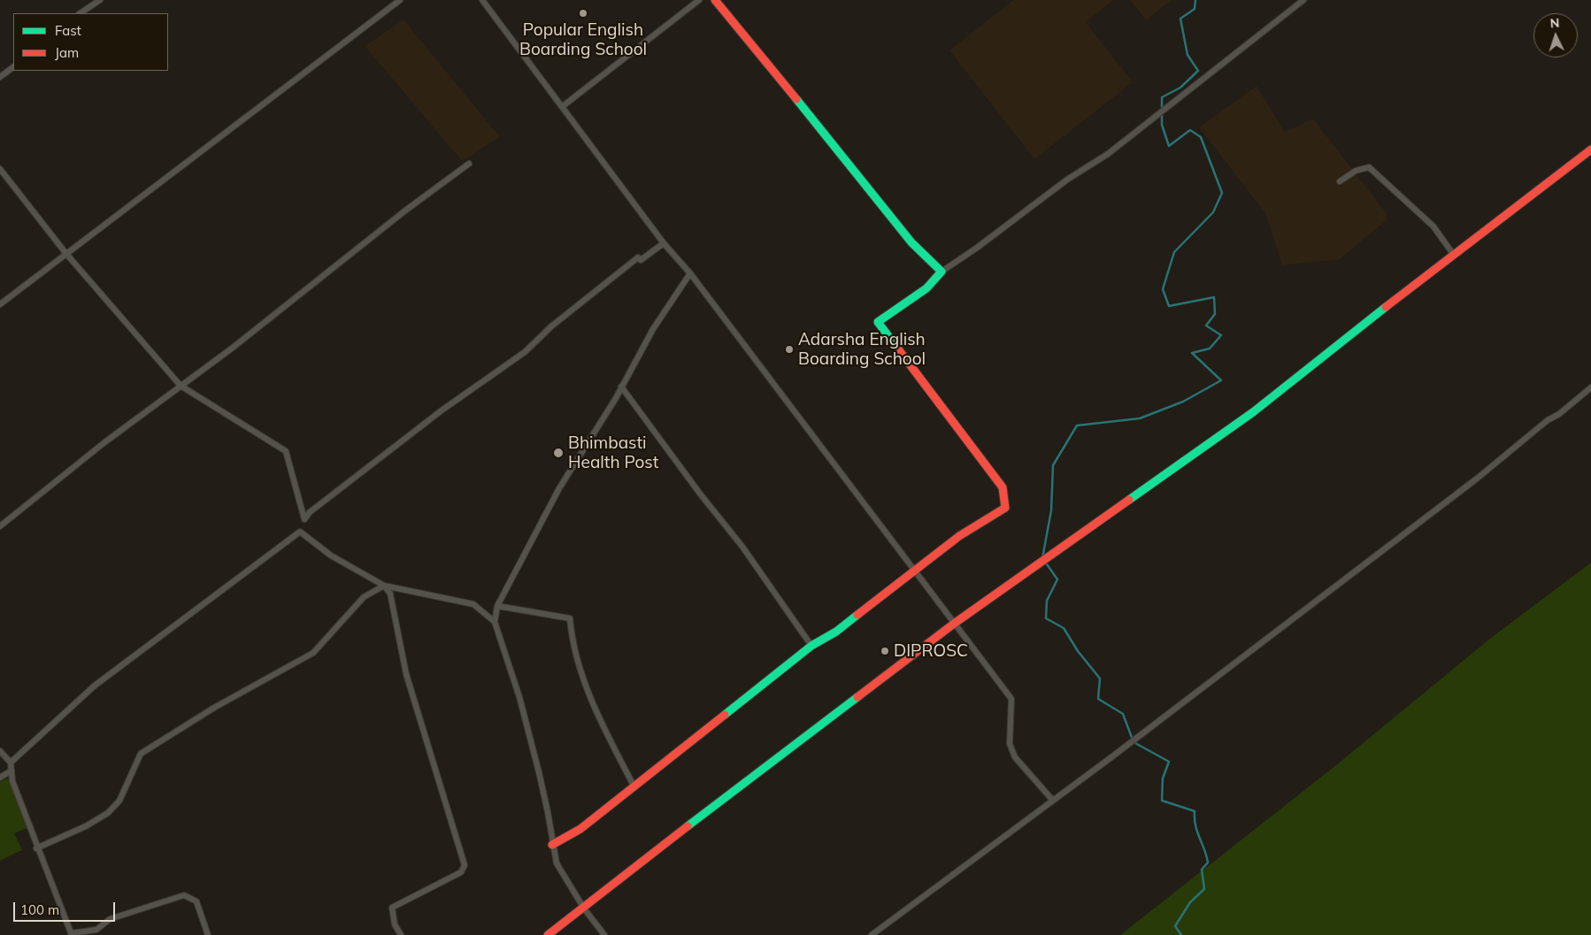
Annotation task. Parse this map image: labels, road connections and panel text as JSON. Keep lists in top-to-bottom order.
{
  "places": [
    "Popular English Boarding School",
    "Adarsha English Boarding School",
    "Bhimbasti Health Post",
    "DIPROSC"
  ],
  "legend": ["Fast", "Jam"],
  "scale_bar": "100 m",
  "north": "top"
}
